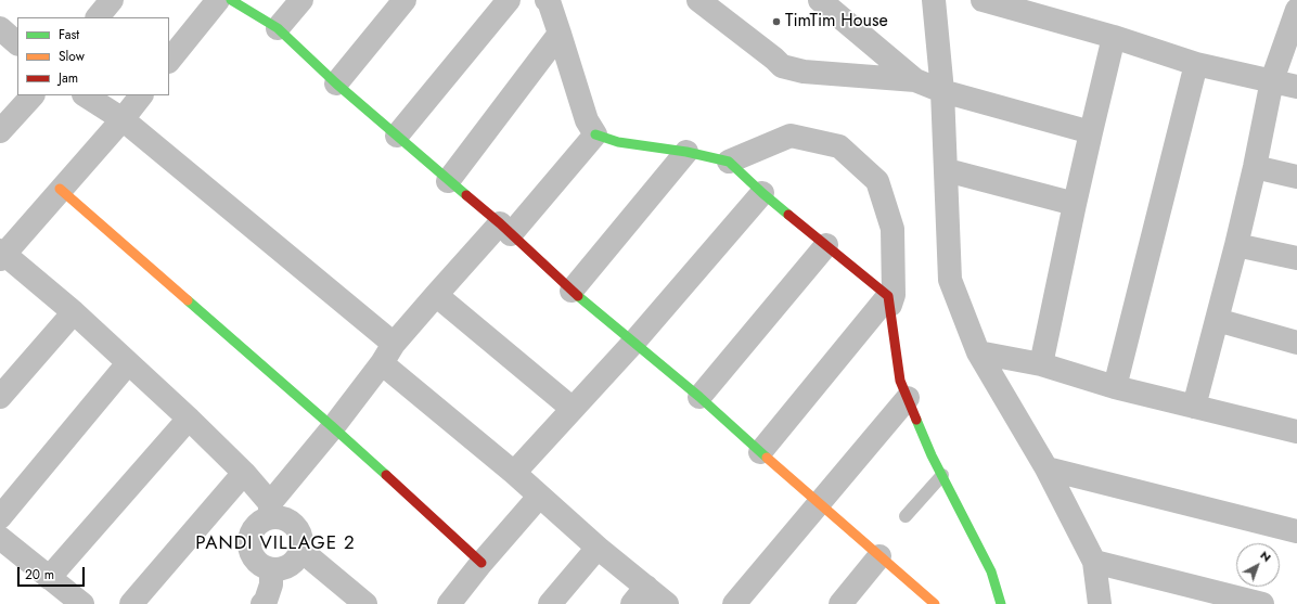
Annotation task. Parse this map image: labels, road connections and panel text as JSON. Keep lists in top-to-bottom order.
{
  "districts": ["PANDI VILLAGE 2"],
  "places": ["TimTim House"],
  "legend": ["Fast", "Slow", "Jam"],
  "scale_bar": "20 m",
  "north": "top right"
}
